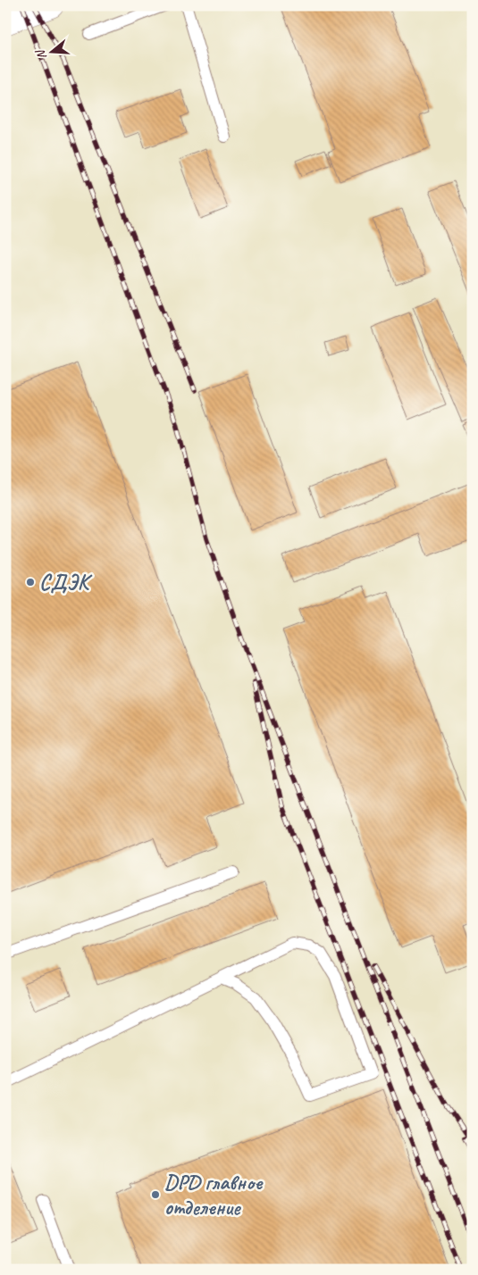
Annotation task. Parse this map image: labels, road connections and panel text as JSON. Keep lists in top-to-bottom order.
{
  "places": ["СДЭК", "DPD главное отделение"],
  "north": "left"
}
